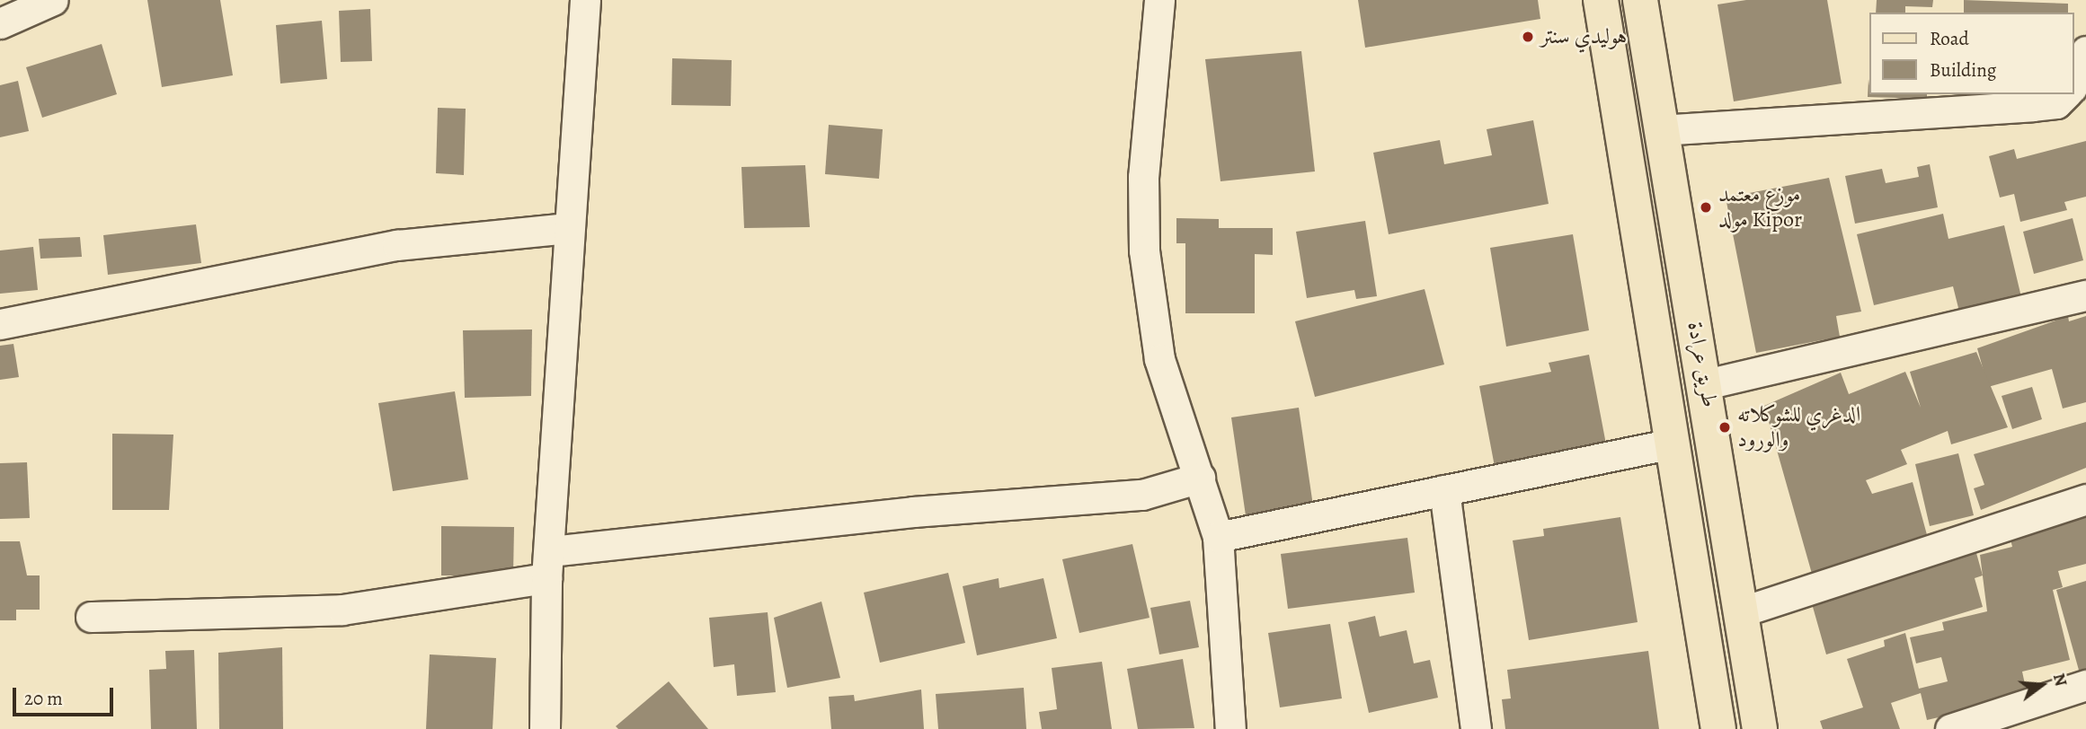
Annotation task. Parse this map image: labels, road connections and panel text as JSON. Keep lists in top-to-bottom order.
{
  "streets": {
    "main road": ["طريق عرادة"]
  },
  "places": ["هوليدي سنتر", "موزع معتمد مولد Kipor", "الدغري للشوكلاته والورود"],
  "legend": ["Road", "Building"],
  "scale_bar": "20 m",
  "north": "right"
}
